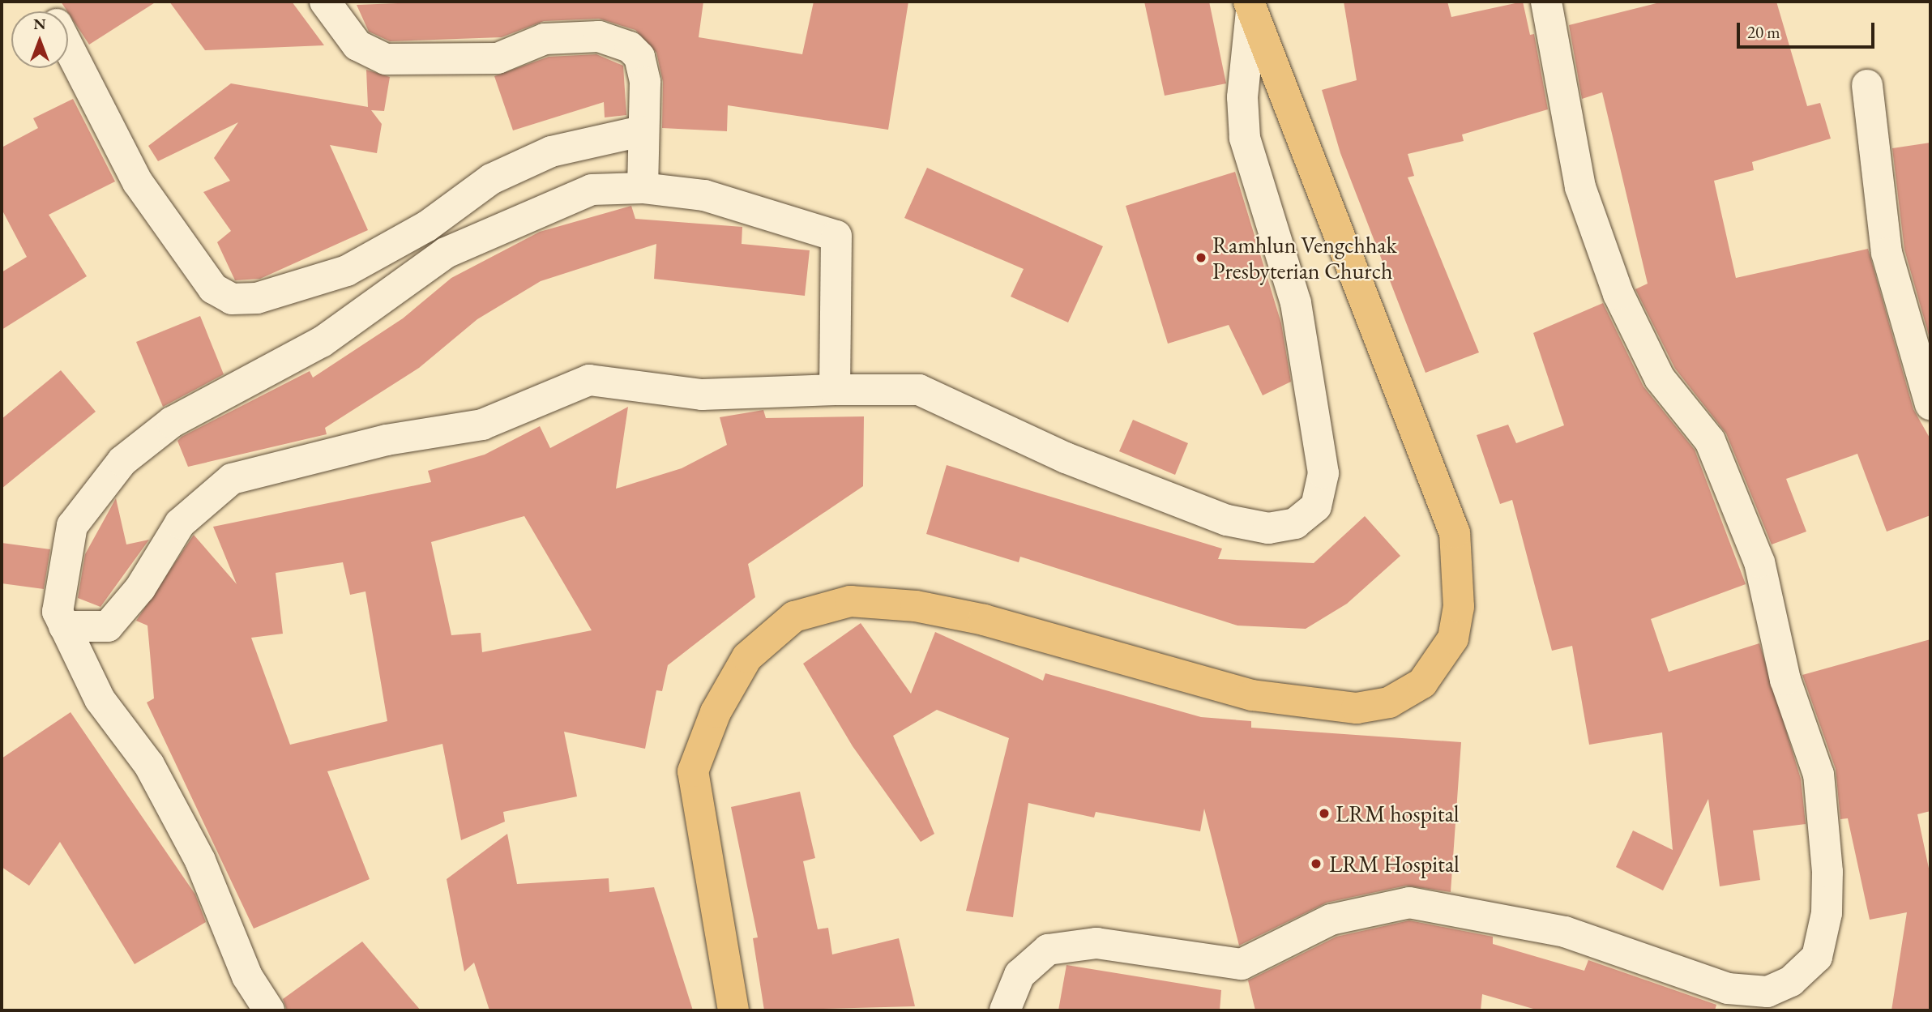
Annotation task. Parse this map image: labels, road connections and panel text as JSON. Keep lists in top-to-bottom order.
{
  "places": ["Ramhlun Vengchhak Presbyterian Church", "LRM hospital", "LRM Hospital"],
  "scale_bar": "20 m",
  "north": "top"
}
